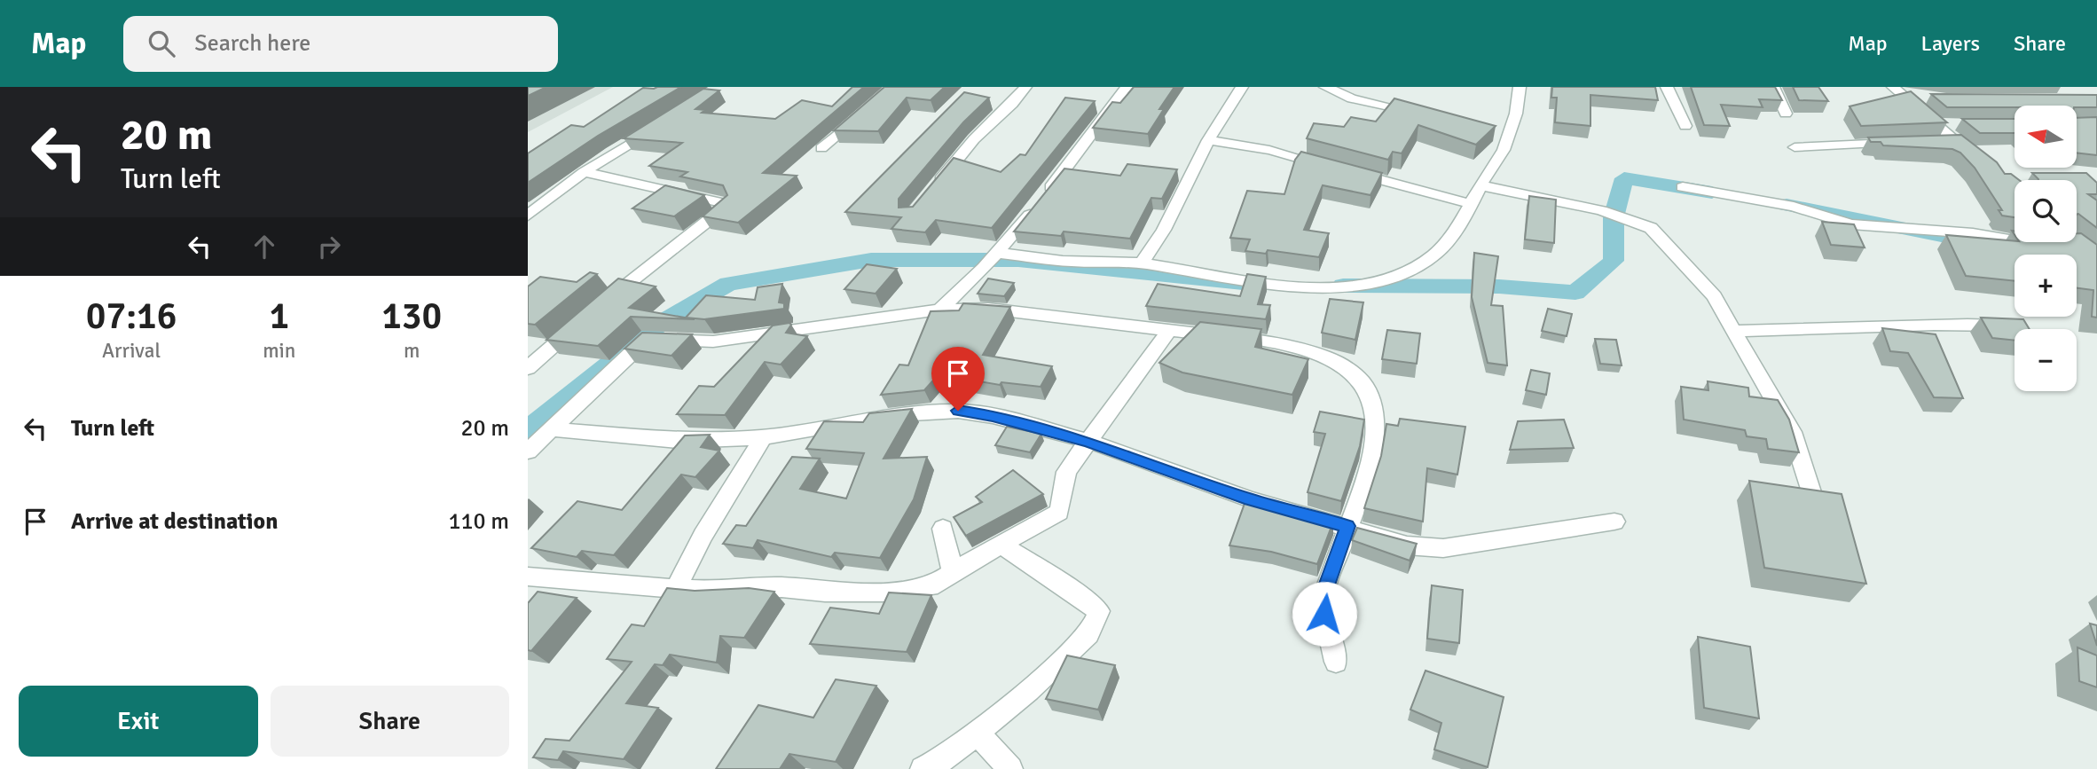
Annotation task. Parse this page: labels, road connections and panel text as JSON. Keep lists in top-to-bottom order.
{
  "north": "left",
  "page": {
    "header": "Map",
    "search": "Search here",
    "nav": ["Map", "Layers", "Share"],
    "turn": ["20 m", "Turn left"],
    "map_buttons": ["+", "−"],
    "eta": [
      "07:16",
      "Arrival",
      "1",
      "min",
      "130",
      "m"
    ],
    "list": [
      {
        "name": "Turn left",
        "value": "20 m"
      },
      {
        "name": "Arrive at destination",
        "value": "110 m"
      }
    ],
    "buttons": ["Exit", "Share"]
  }
}
